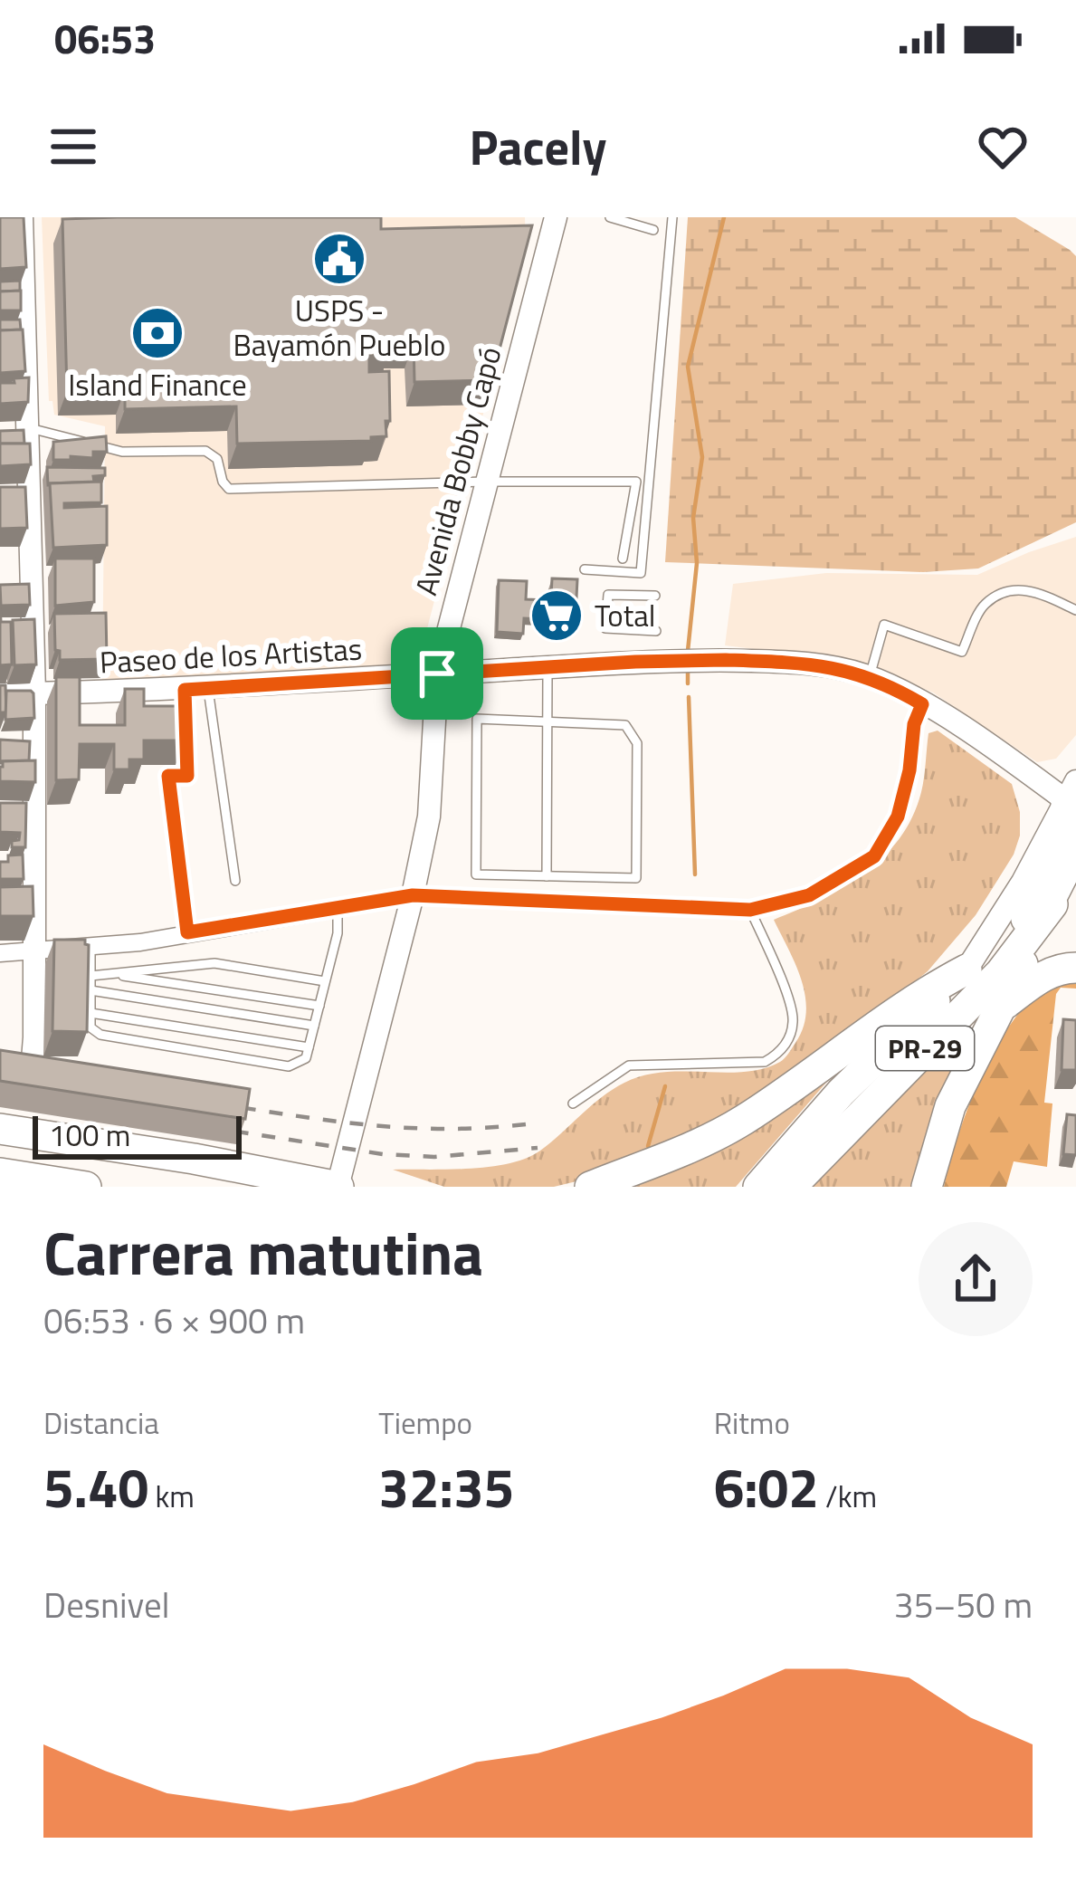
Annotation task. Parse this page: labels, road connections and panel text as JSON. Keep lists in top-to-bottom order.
{
  "streets": {
    "highway": ["PR-29"],
    "street": ["Avenida Bobby Capó", "Paseo de los Artistas"]
  },
  "crossings": [
    ["Avenida Bobby Capó", "Paseo de los Artistas"],
    ["Paseo de los Artistas", "PR-29"]
  ],
  "places": {
    "public building": ["USPS - Bayamón Pueblo"],
    "bank": ["Island Finance"],
    "supermarket": ["Total"]
  },
  "scale_bar": "100 m",
  "page": {
    "status": "06:53",
    "header": "Pacely",
    "scale": "100 m",
    "heading": ["Carrera matutina", "06:53 · 6 × 900 m"],
    "stats": [
      ["Distancia", "5.40 km"],
      ["Tiempo", "32:35"],
      ["Ritmo", "6:02 /km"]
    ],
    "chart": ["Desnivel", "35–50 m"]
  }
}
